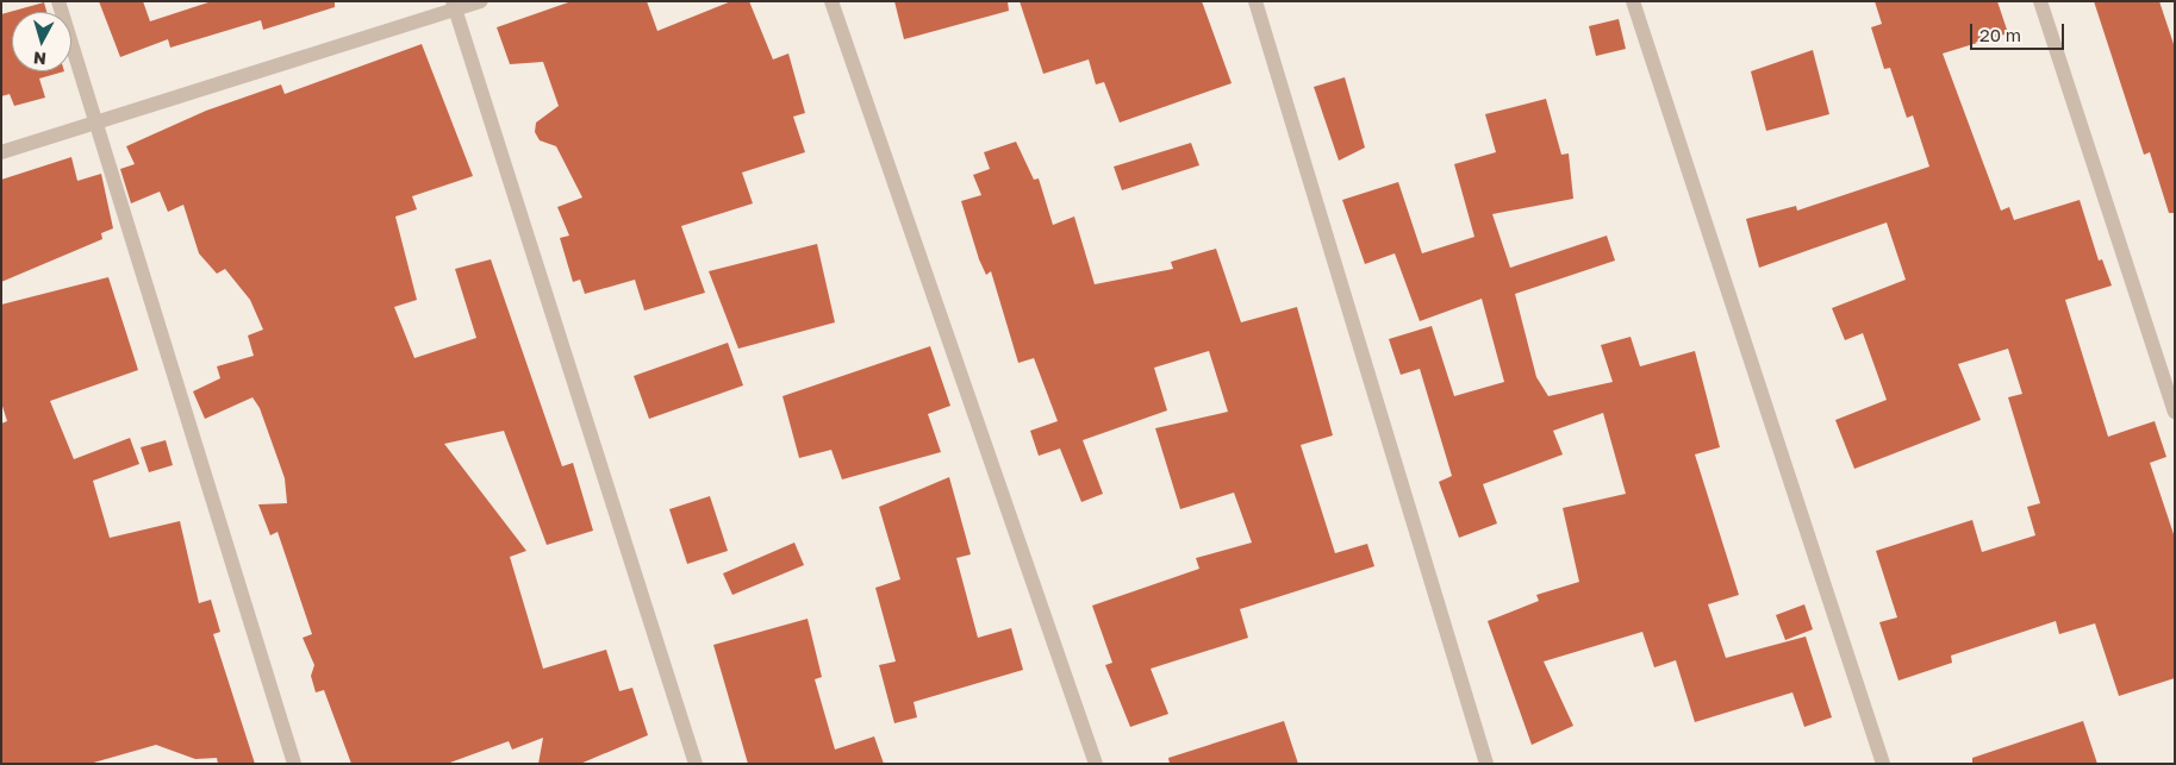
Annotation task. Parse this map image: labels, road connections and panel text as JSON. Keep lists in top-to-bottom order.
{
  "scale_bar": "20 m",
  "north": "bottom"
}
